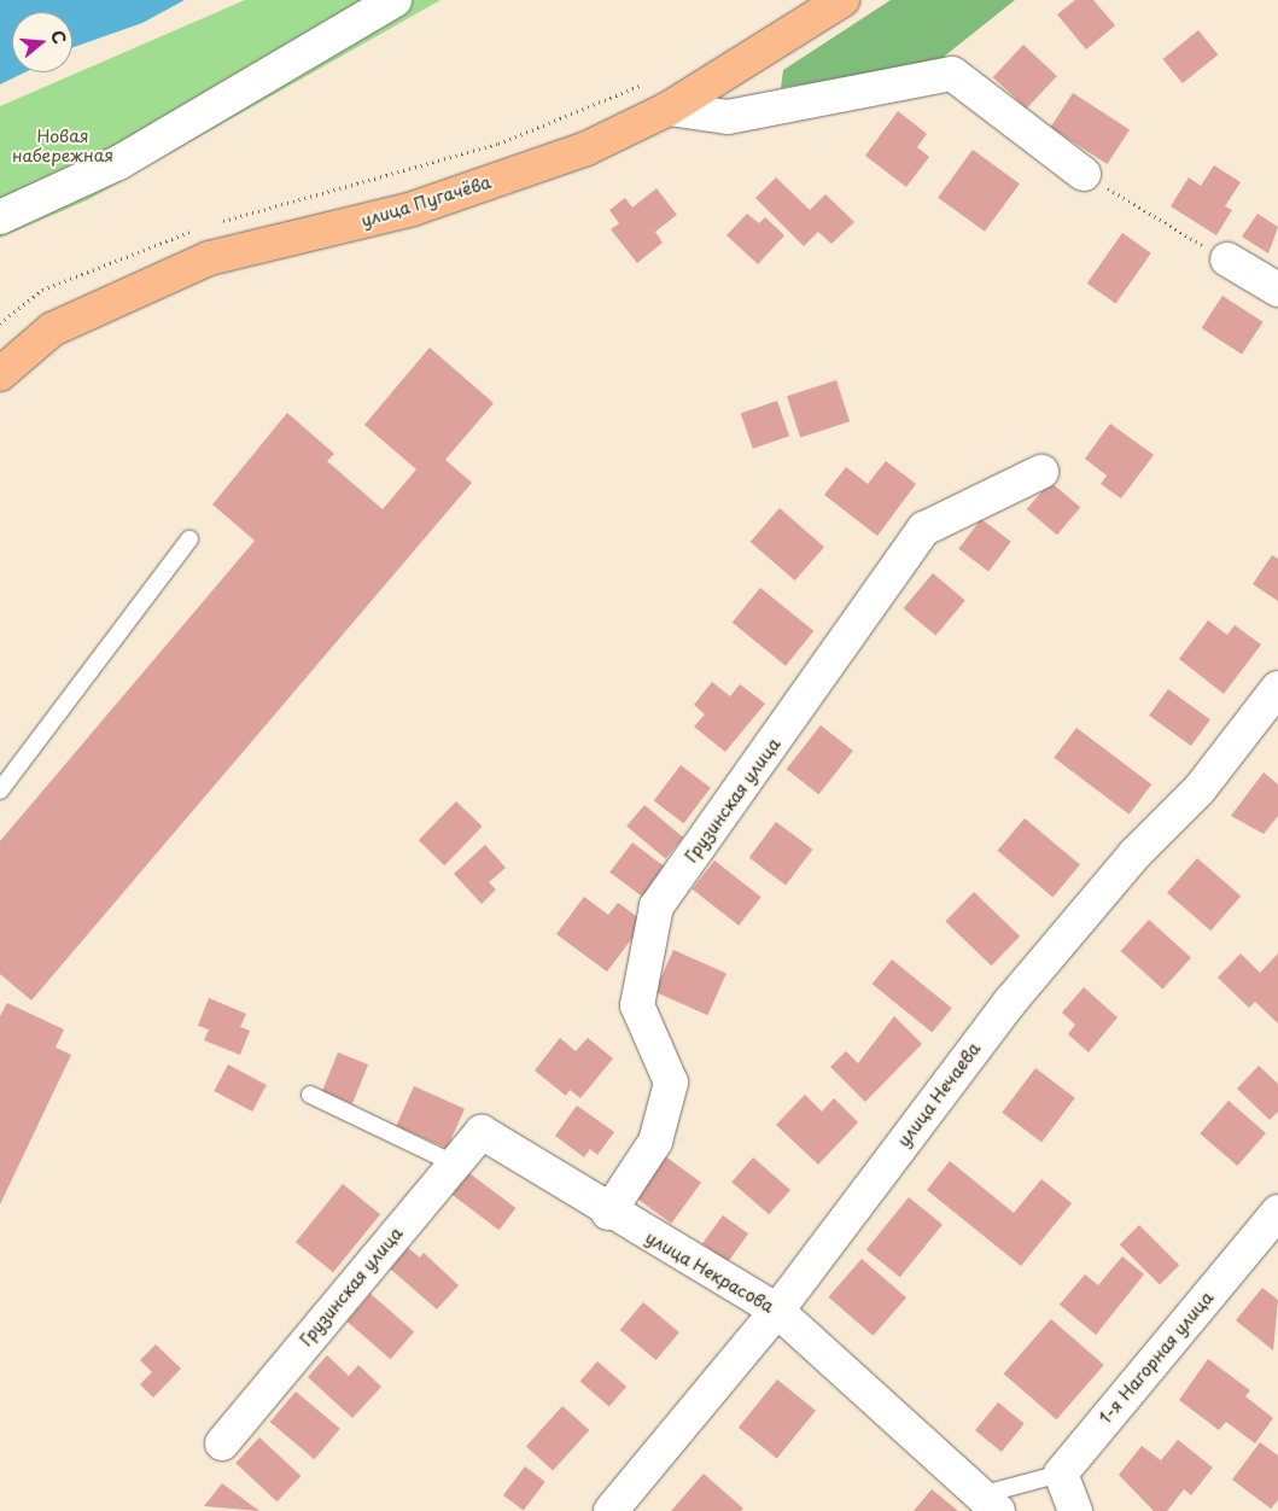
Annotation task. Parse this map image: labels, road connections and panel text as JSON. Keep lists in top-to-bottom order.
{
  "streets": {
    "main road": ["улица Пугачёва"],
    "street": [
      "Грузинская улица",
      "улица Нечаева",
      "улица Некрасова",
      "1-я Нагорная улица"
    ]
  },
  "crossings": [
    ["Грузинская улица", "улица Некрасова"],
    ["улица Нечаева", "улица Некрасова"]
  ],
  "parks": ["Новая набережная"],
  "north": "right"
}
